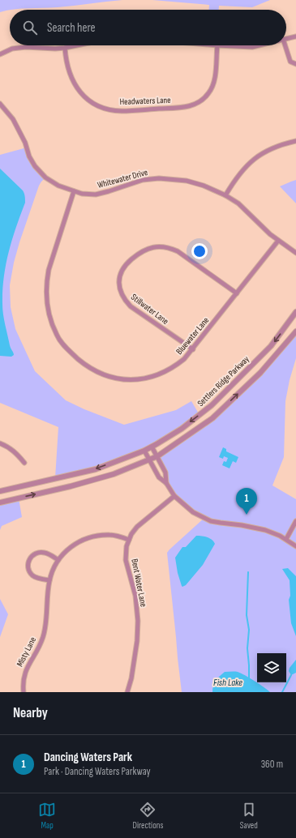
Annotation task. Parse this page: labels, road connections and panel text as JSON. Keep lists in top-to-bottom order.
{
  "streets": {
    "street": [
      "Headwaters Lane",
      "Whitewater Drive",
      "Stillwater Lane",
      "Bluewater Lane",
      "Settlers Ridge Parkway",
      "Bent Water Lane",
      "Misty Lane"
    ]
  },
  "crossings": [
    ["Whitewater Drive", "Bluewater Lane"],
    ["Stillwater Lane", "Bluewater Lane"],
    ["Bent Water Lane", "Misty Lane"]
  ],
  "water": ["Fish Lake"],
  "page": {
    "search": "Search here",
    "pins": "1",
    "heading": "Nearby",
    "list": [
      {
        "mark": "1",
        "name": "Dancing Waters Park",
        "note": "Park · Dancing Waters Parkway",
        "value": "360 m"
      }
    ],
    "nav": ["Map", "Directions", "Saved"]
  }
}
